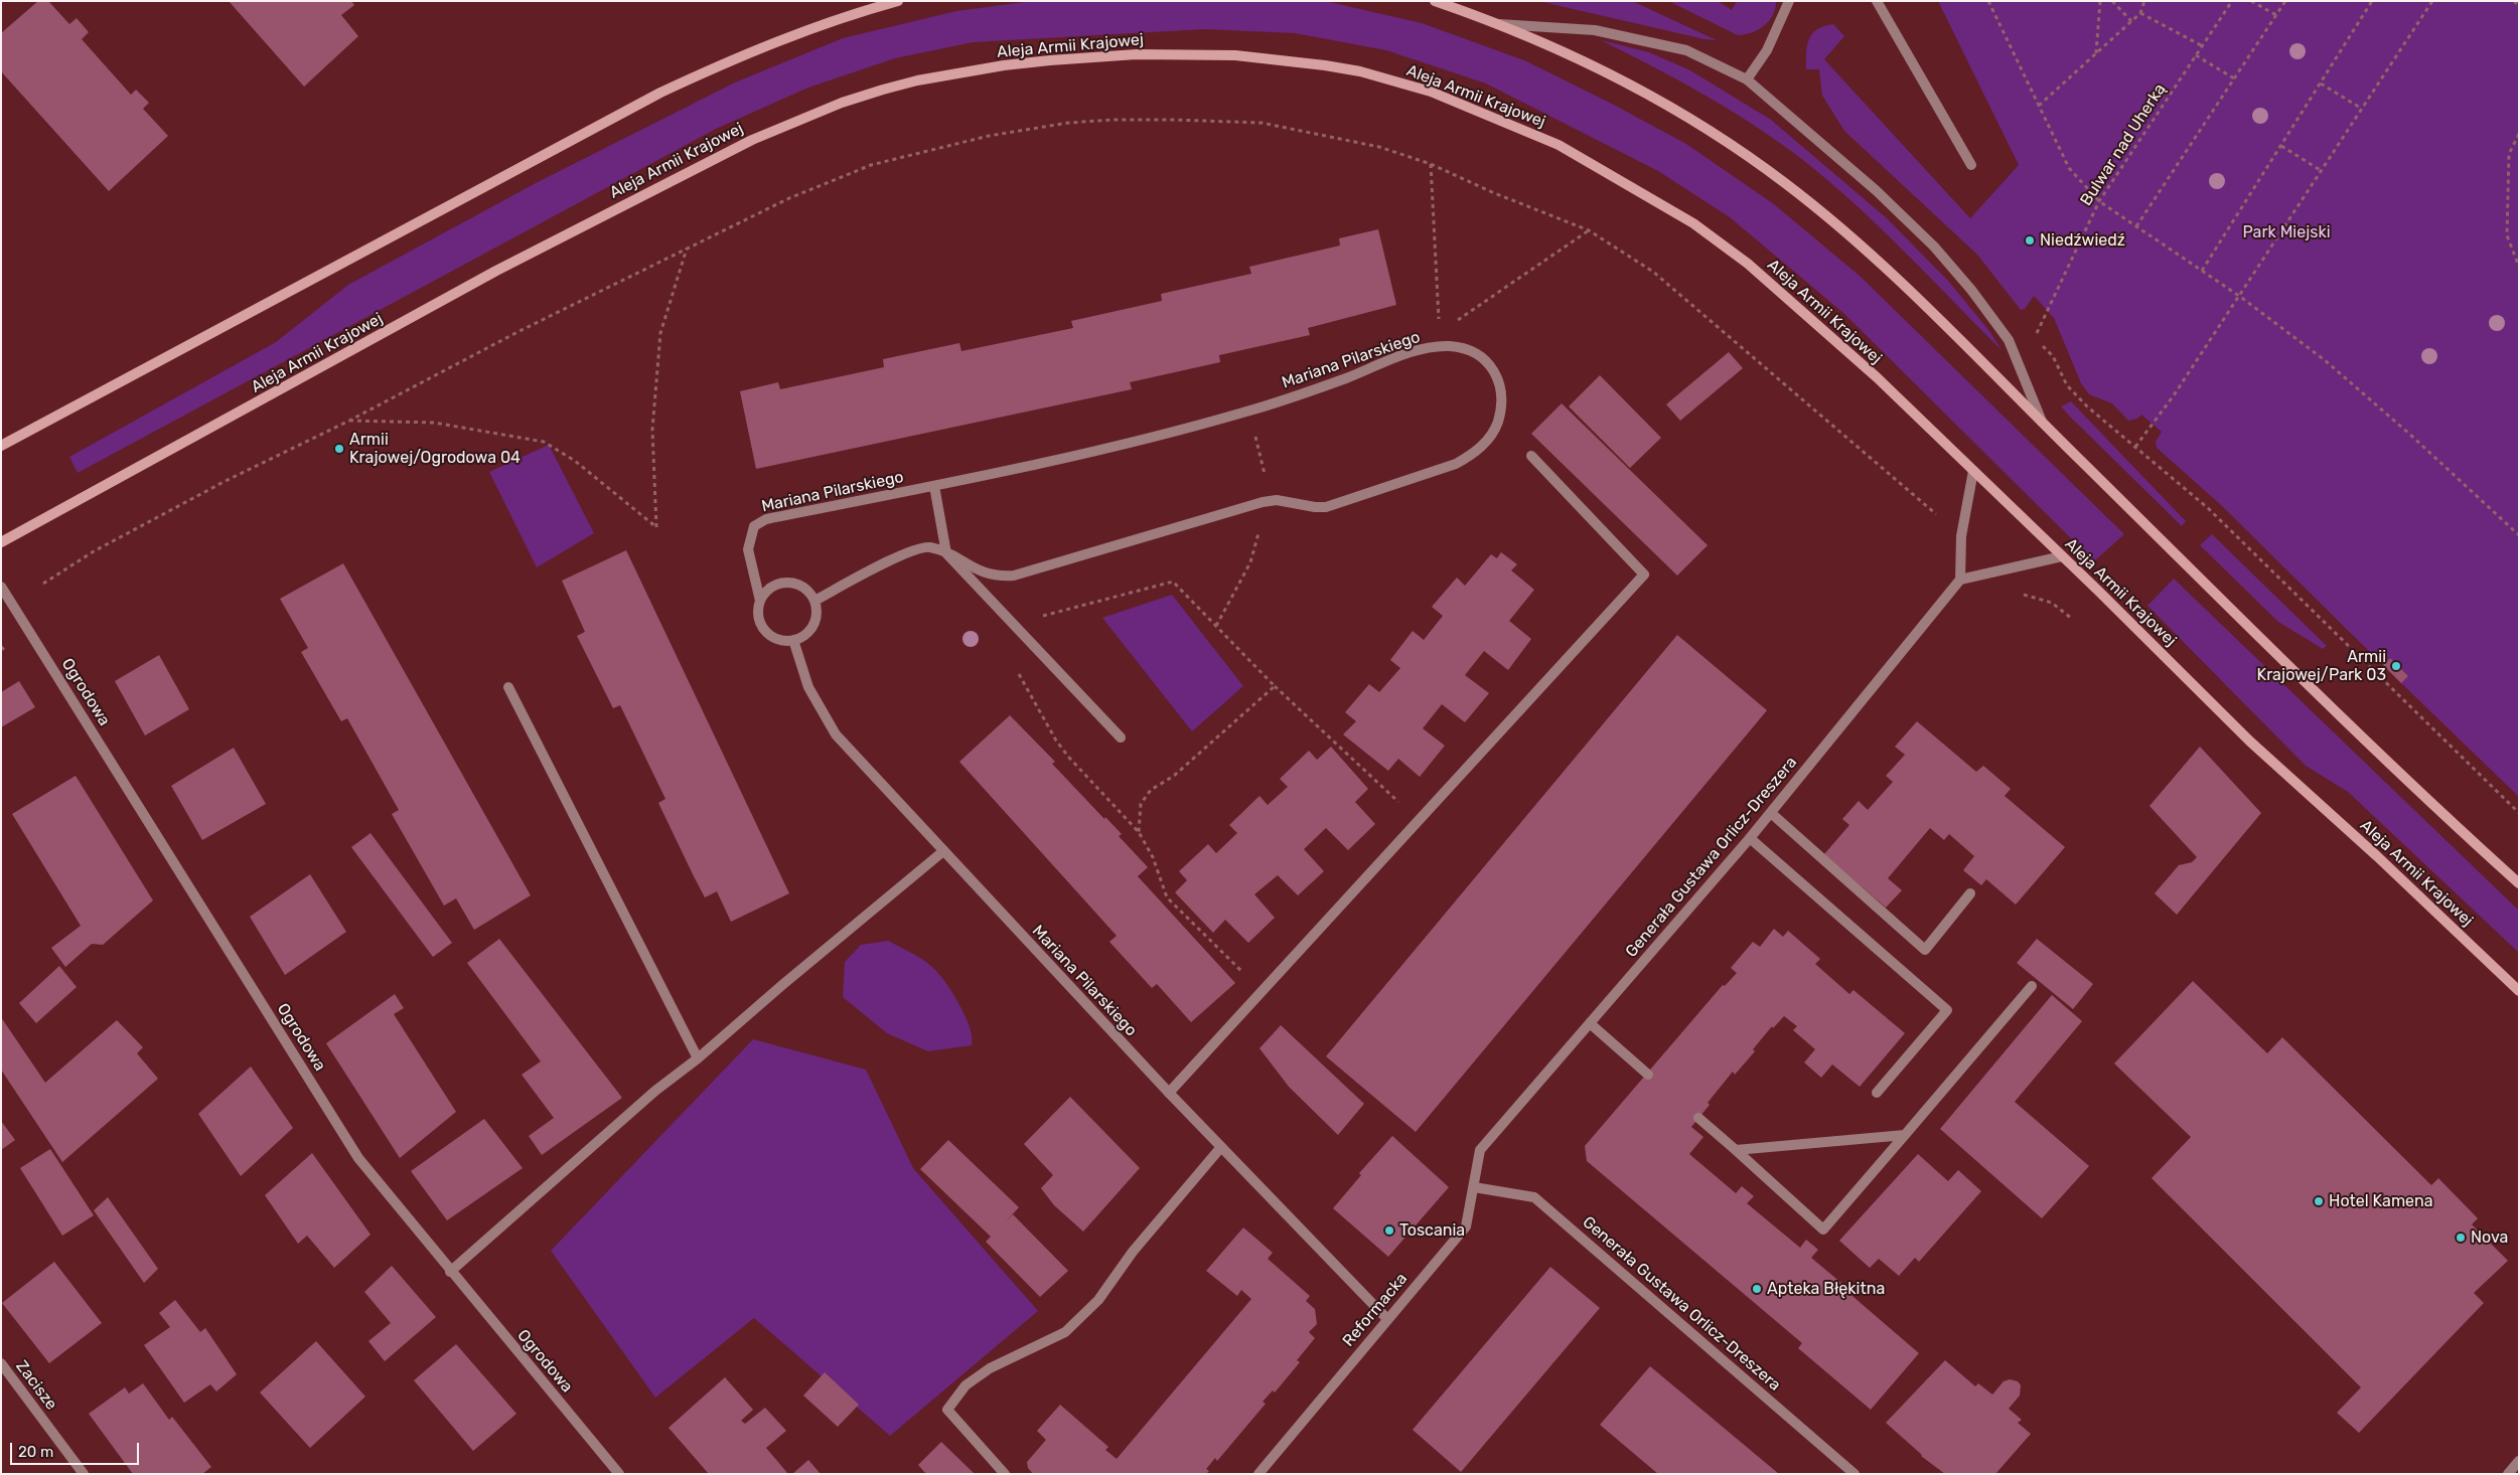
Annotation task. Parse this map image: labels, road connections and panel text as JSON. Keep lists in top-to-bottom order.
{
  "streets": {
    "main road": ["Aleja Armii Krajowej"],
    "street": [
      "Mariana Pilarskiego",
      "Ogrodowa",
      "Generała Gustawa Orlicz-Dreszera",
      "Reformacka",
      "Zacisze"
    ],
    "path": ["Bulwar nad Uherką"]
  },
  "crossings": [
    ["Mariana Pilarskiego", "Reformacka"],
    ["Generała Gustawa Orlicz-Dreszera", "Reformacka"]
  ],
  "parks": ["Park Miejski"],
  "places": [
    "Niedźwiedź",
    "Armii Krajowej/Ogrodowa 04",
    "Armii Krajowej/Park 03",
    "Hotel Kamena",
    "Toscania",
    "Nova",
    "Apteka Błękitna"
  ],
  "scale_bar": "20 m"
}
